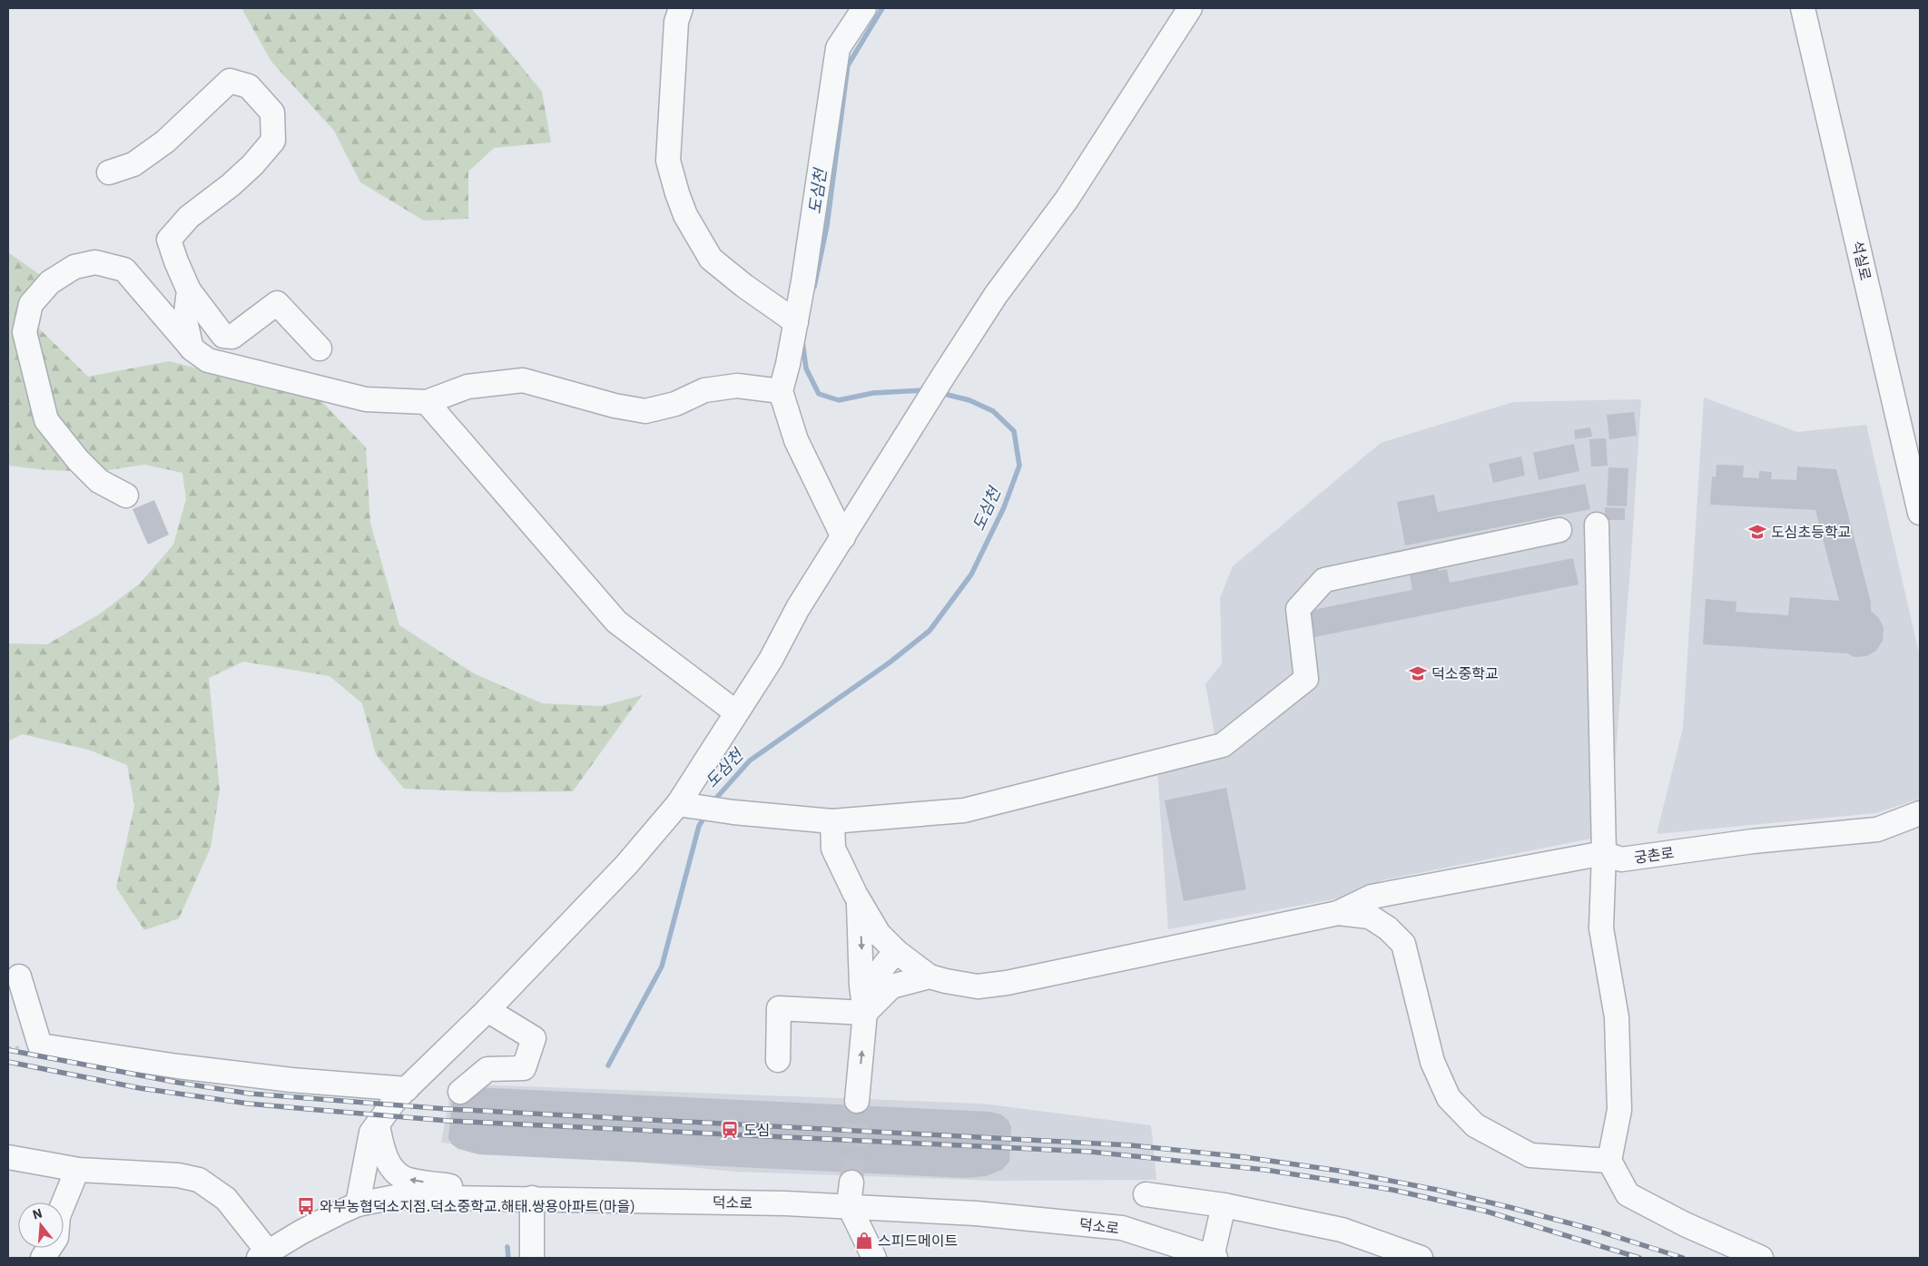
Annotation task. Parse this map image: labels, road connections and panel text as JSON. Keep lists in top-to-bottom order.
{
  "streets": {
    "street": ["석실로", "궁촌로", "덕소로"]
  },
  "water": ["도심천"],
  "places": {
    "school or university": ["도심초등학교", "덕소중학교"],
    "station": ["도심"],
    "bus stop": ["와부농협덕소지점.덕소중학교.해태.쌍용아파트(마을)"],
    "shop": ["스피드메이트"]
  },
  "north": "top"
}
